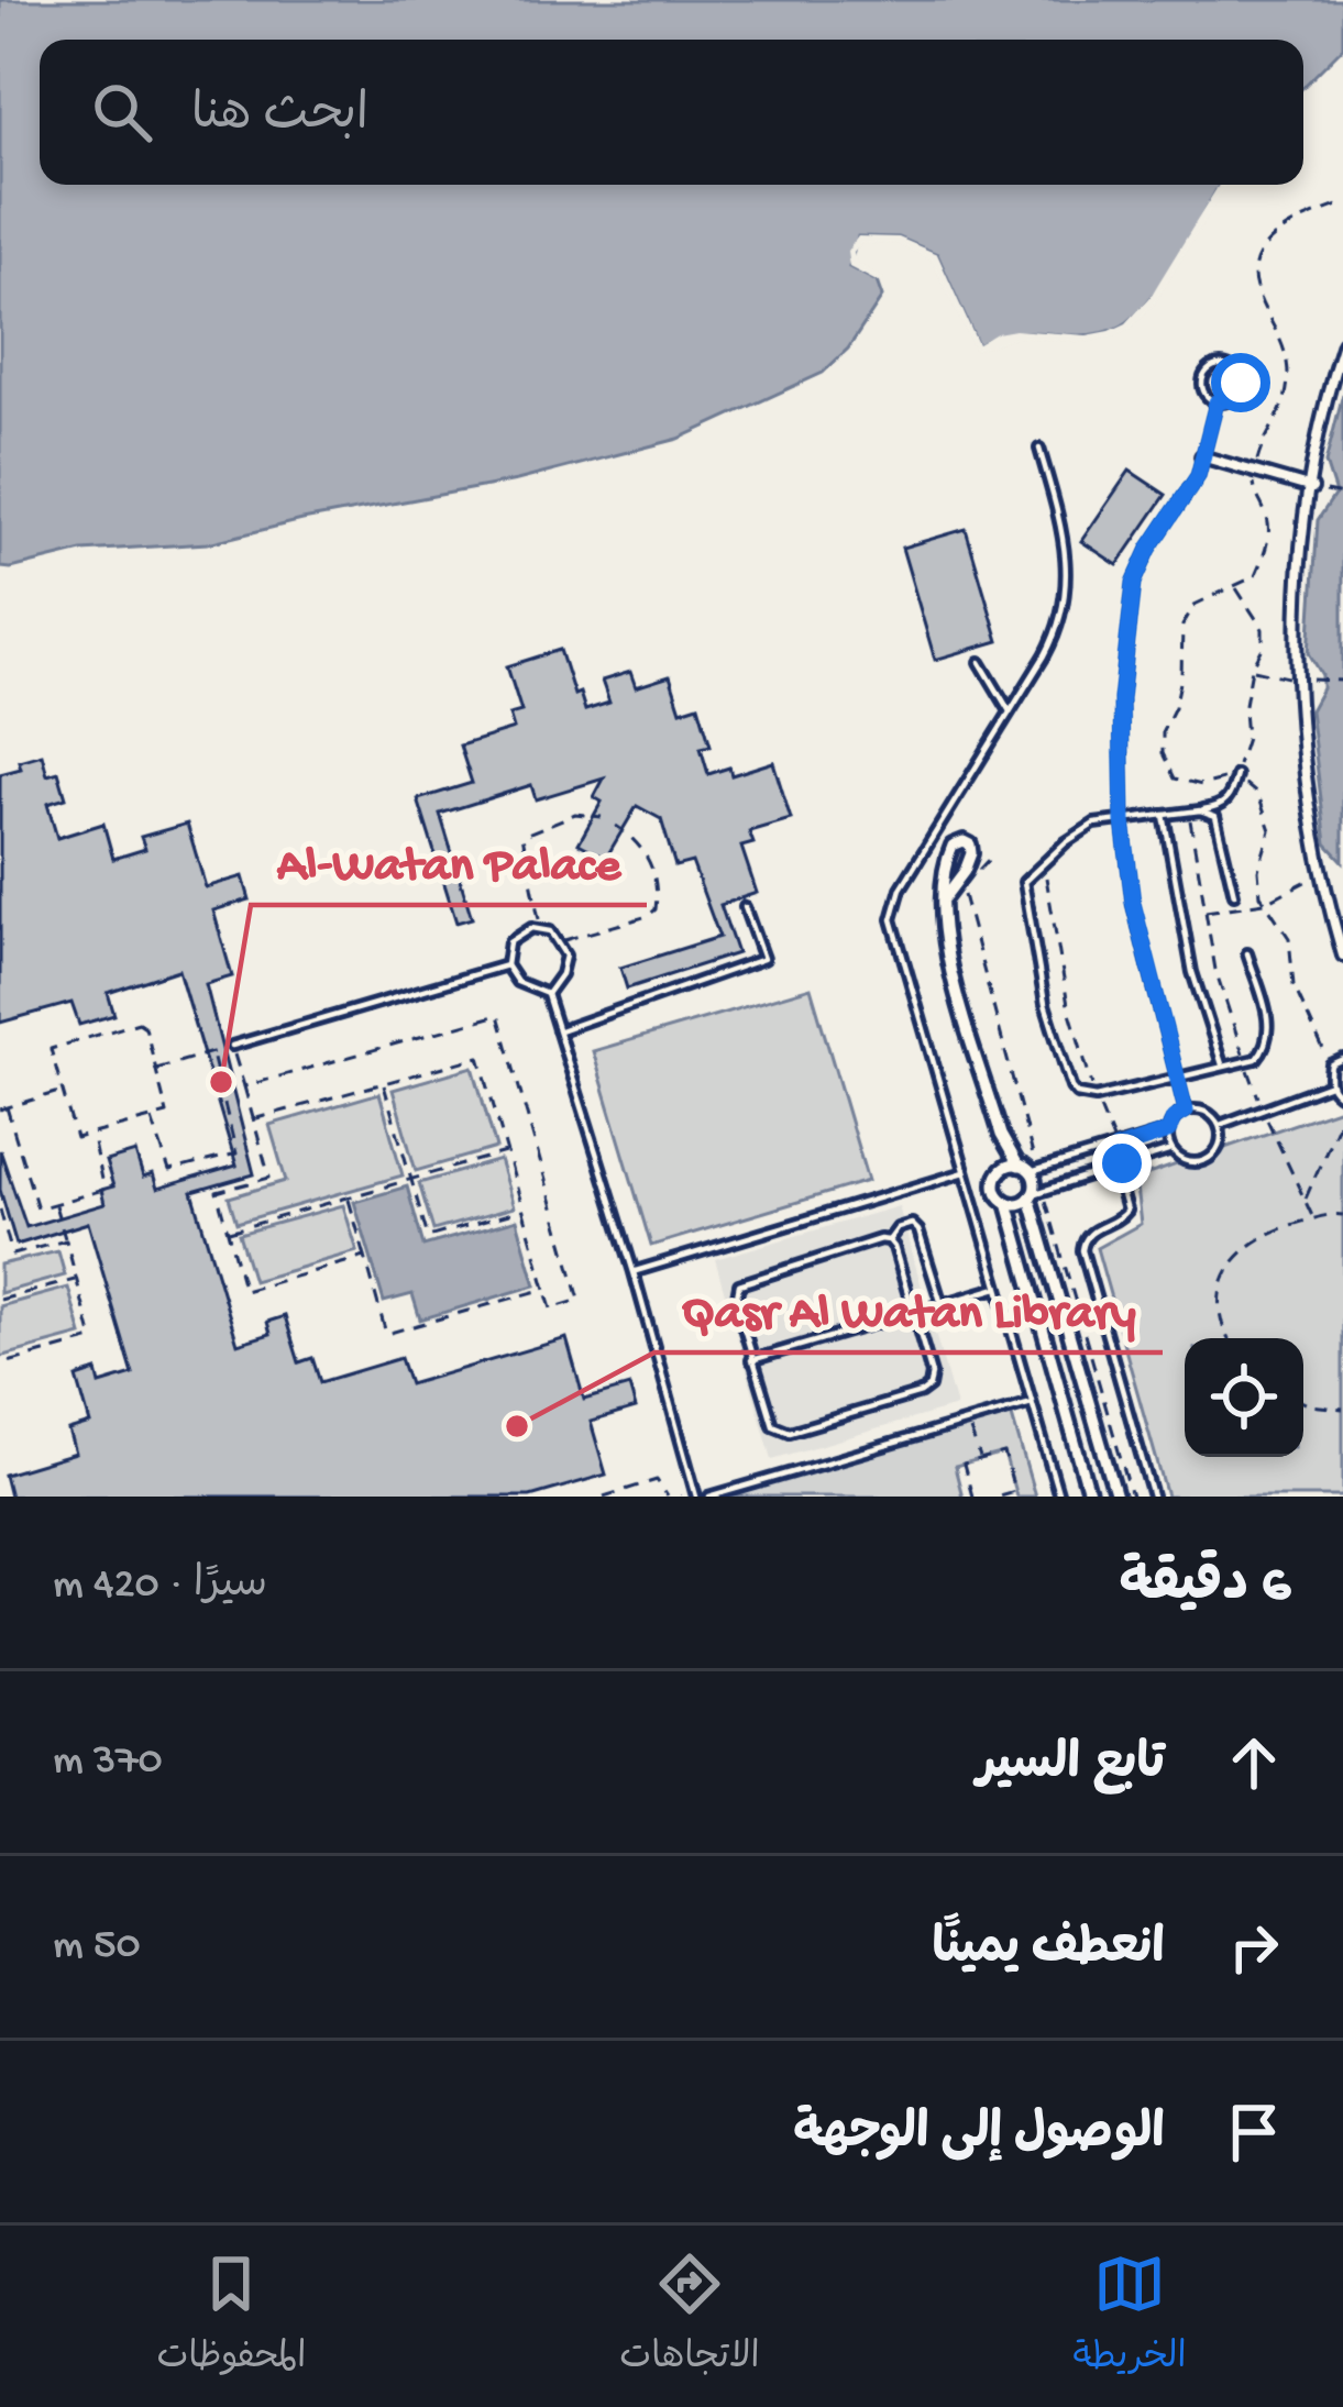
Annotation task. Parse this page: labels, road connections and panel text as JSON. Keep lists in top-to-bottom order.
{
  "places": ["Al-Watan Palace", "Qasr Al Watan Library"],
  "page": {
    "search": "ابحث هنا",
    "heading": ["6 دقيقة", "سيرًا · 420 m"],
    "list": [
      ["تابع السير", "370 m"],
      ["انعطف يمينًا", "50 m"],
      "الوصول إلى الوجهة"
    ],
    "nav": ["الخريطة", "الاتجاهات", "المحفوظات"]
  }
}
